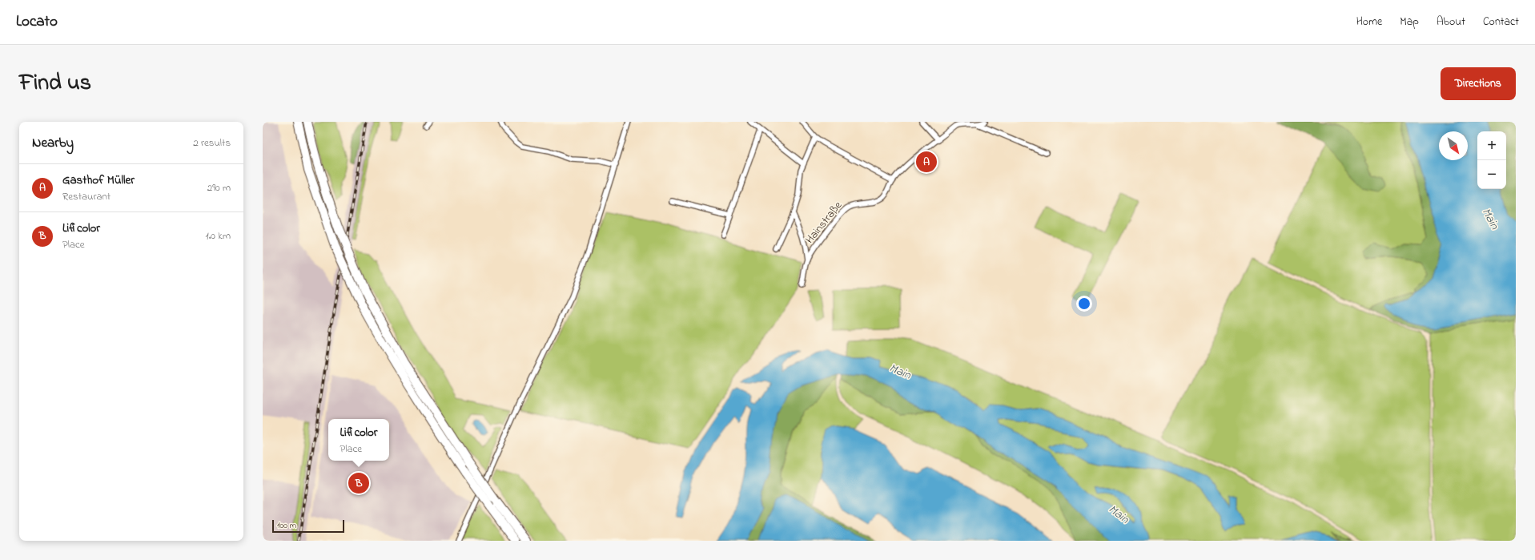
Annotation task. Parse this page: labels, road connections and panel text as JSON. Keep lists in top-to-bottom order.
{
  "streets": {
    "street": ["Hainstraße"]
  },
  "water": ["Main"],
  "scale_bar": "100 m",
  "north": "bottom right",
  "page": {
    "header": "Locato",
    "nav": [
      "Home",
      "Map",
      "About",
      "Contact"
    ],
    "title": "Find us",
    "buttons": "Directions",
    "heading": ["Nearby", "2 results"],
    "map_buttons": ["+", "−"],
    "pins": ["A", "B"],
    "list": [
      {
        "mark": "A",
        "name": "Gasthof Müller",
        "note": "Restaurant",
        "value": "290 m"
      },
      {
        "mark": "B",
        "name": "Lificolor",
        "note": "Place",
        "value": "1.0 km"
      }
    ],
    "popup": ["Lificolor", "Place"],
    "scale": "100 m"
  }
}
